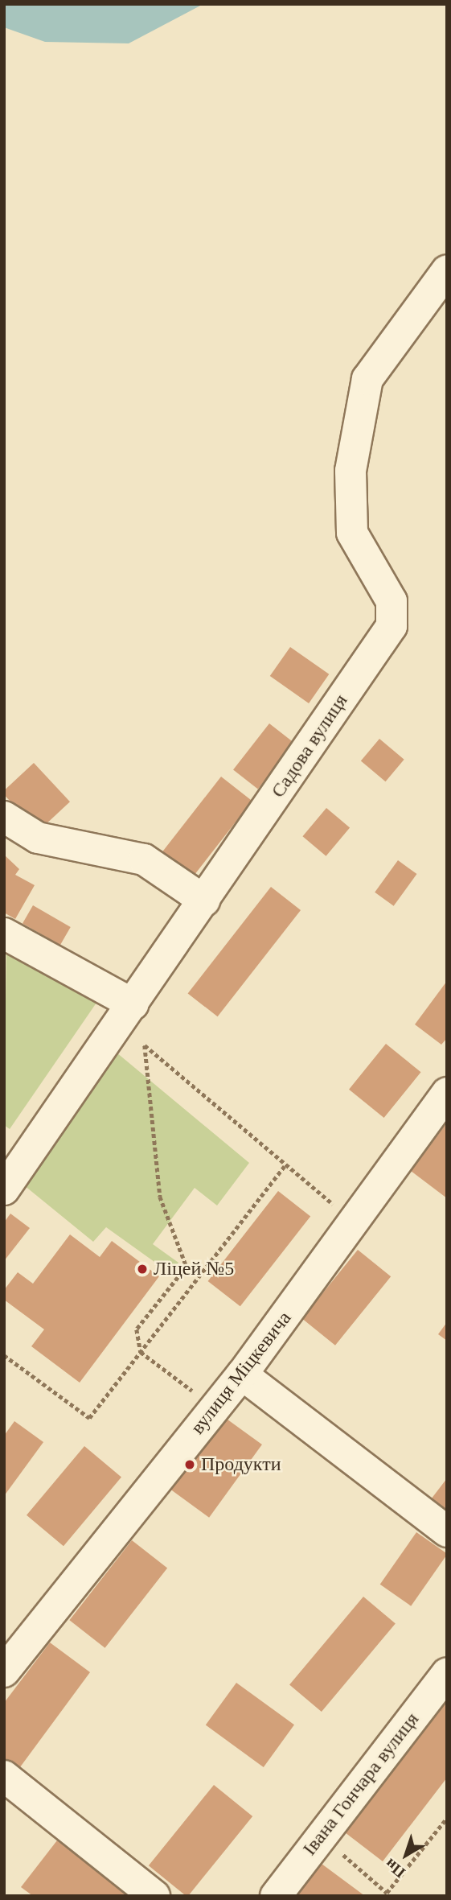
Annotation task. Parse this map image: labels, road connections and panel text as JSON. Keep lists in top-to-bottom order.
{
  "streets": {
    "street": ["Садова вулиця", "вулиця Міцкевича", "Івана Гончара вулиця"]
  },
  "places": ["Ліцей №5", "Продукти"],
  "north": "bottom left"
}
